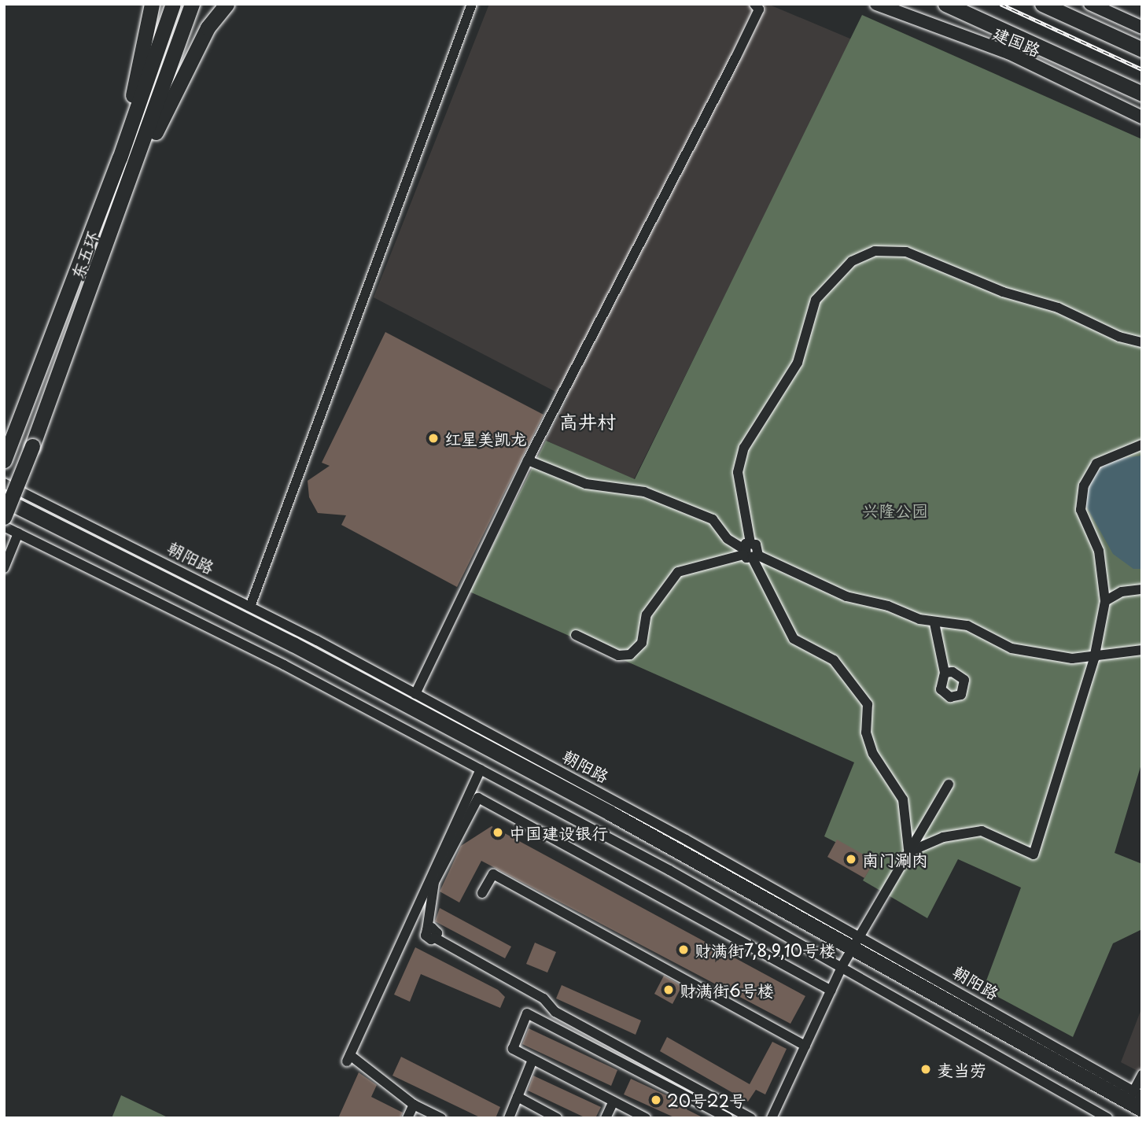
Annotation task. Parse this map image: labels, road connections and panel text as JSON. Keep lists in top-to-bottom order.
{
  "streets": {
    "highway": ["东五环", "朝阳路"],
    "main road": ["建国路"]
  },
  "districts": ["高井村"],
  "parks": ["兴隆公园"],
  "places": [
    "红星美凯龙",
    "中国建设银行",
    "南门涮肉",
    "财满街7,8,9,10号楼",
    "财满街6号楼",
    "麦当劳",
    "20号22号"
  ]
}
